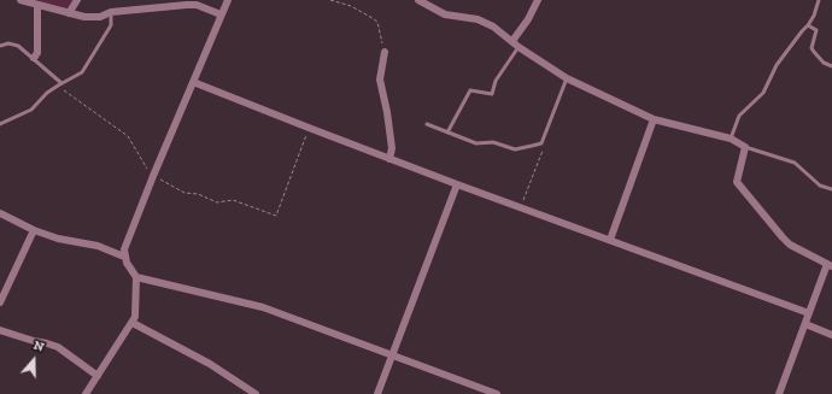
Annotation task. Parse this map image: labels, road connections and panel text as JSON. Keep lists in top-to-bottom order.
{
  "north": "top"
}
